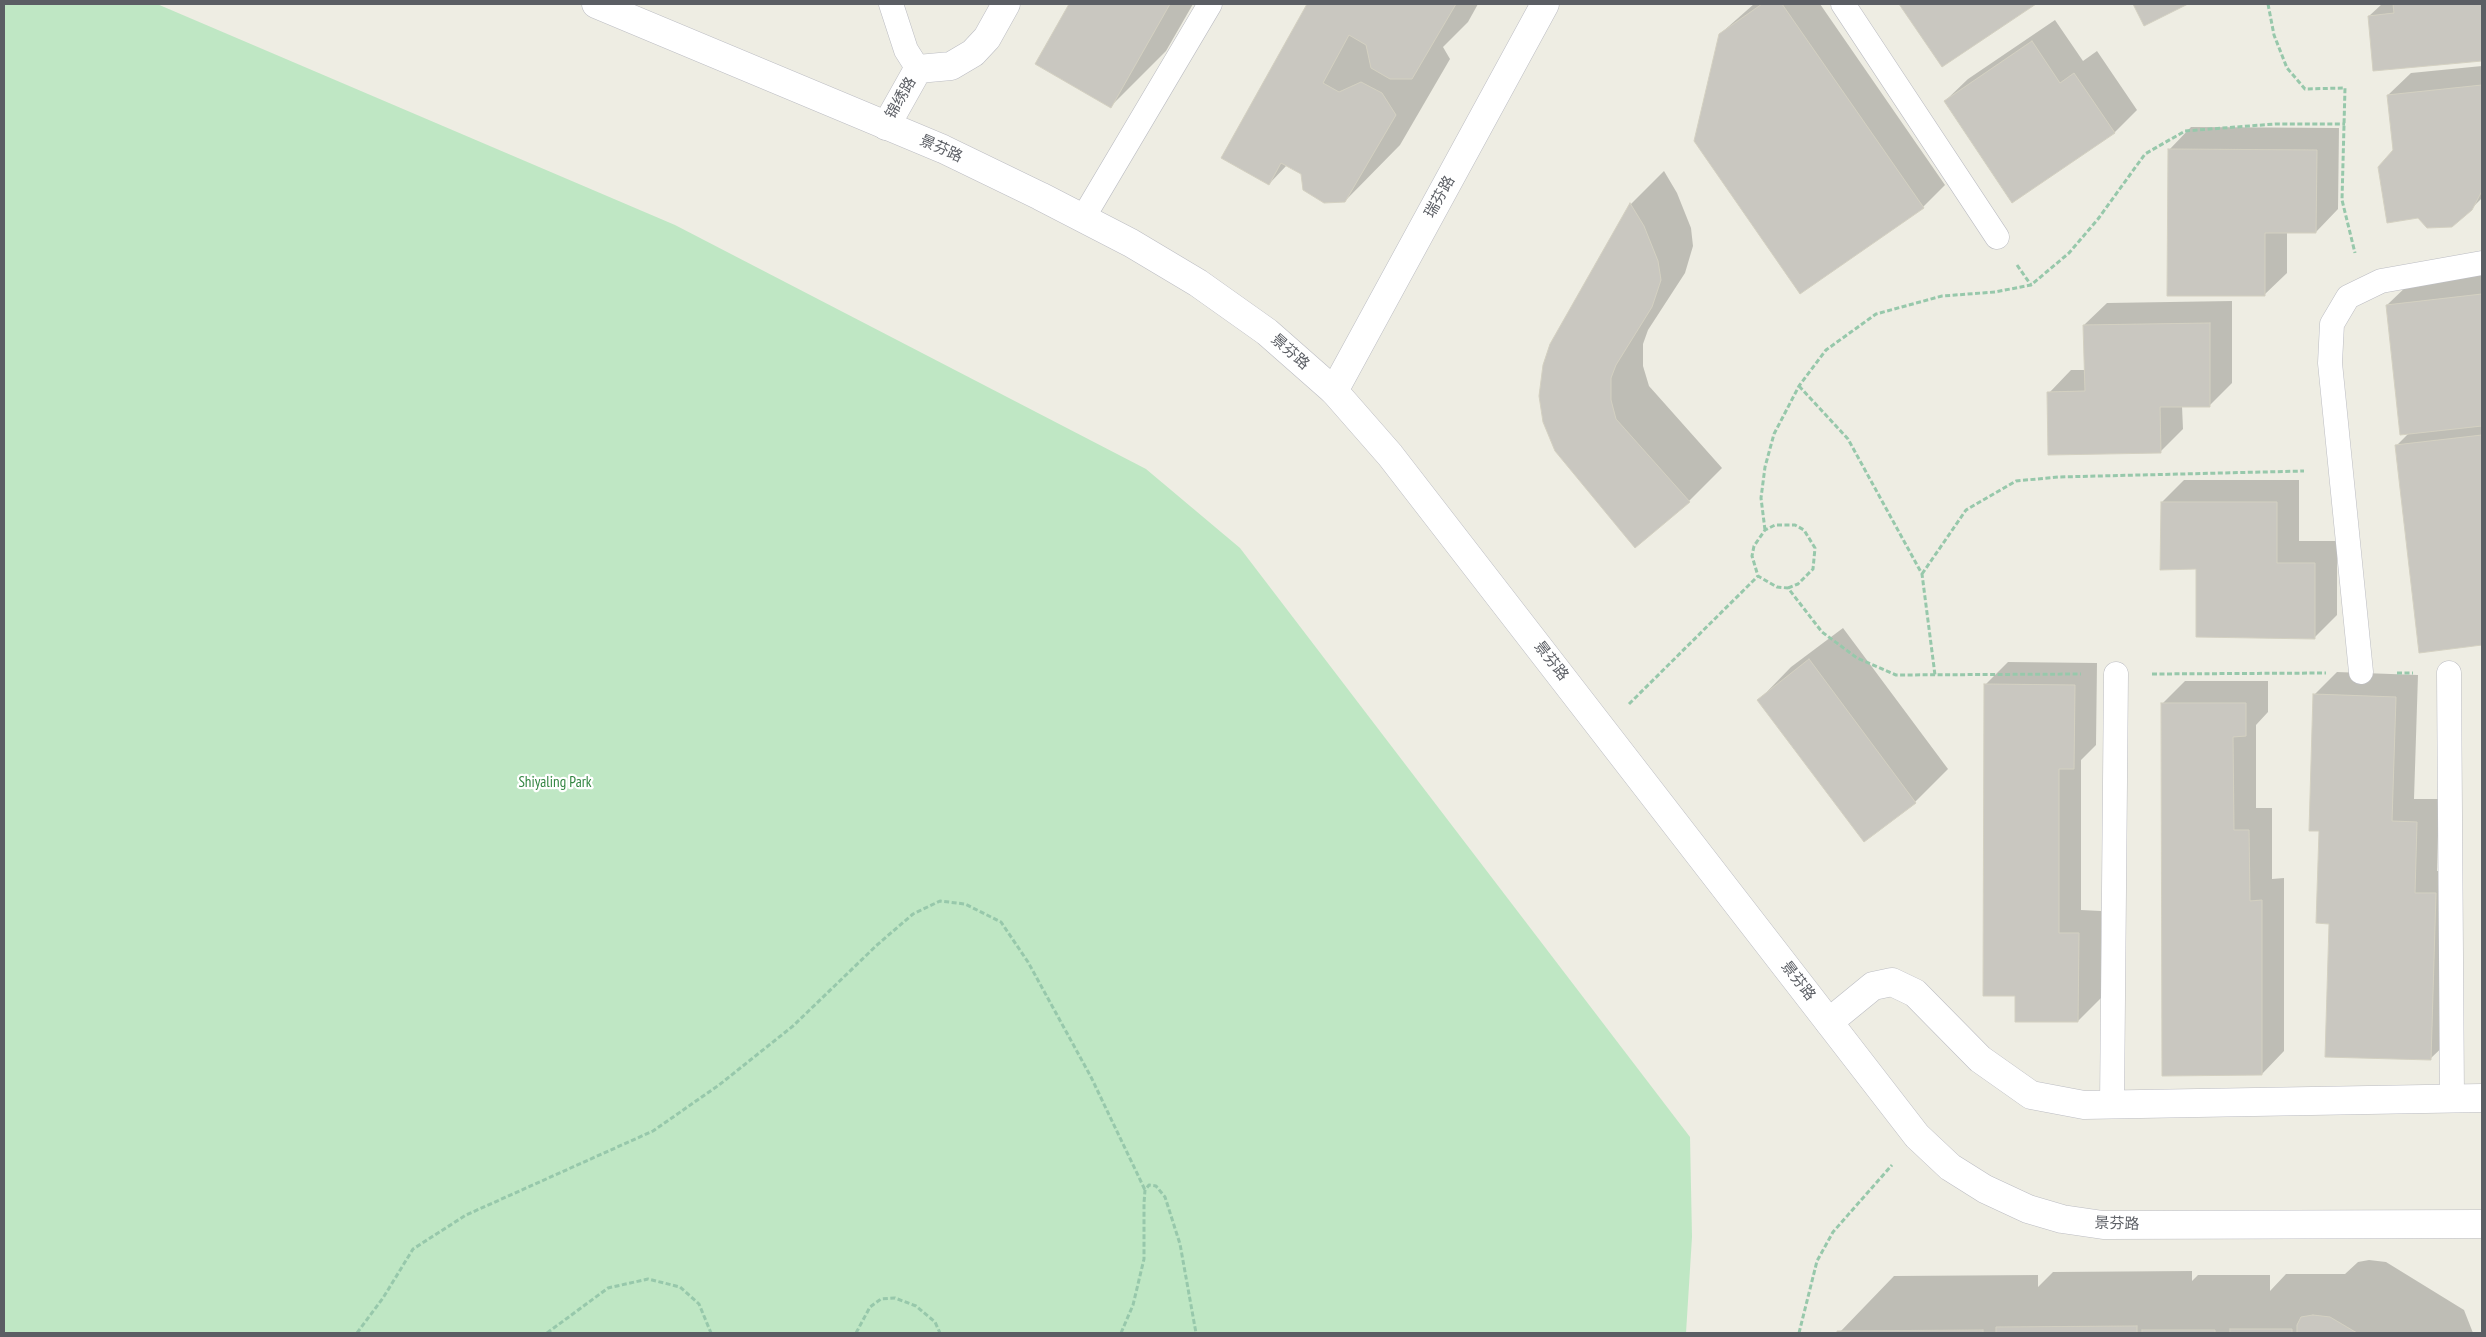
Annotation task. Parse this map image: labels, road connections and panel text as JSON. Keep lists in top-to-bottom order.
{
  "streets": {
    "street": ["锦绣路", "景芬路", "瑞芬路"]
  },
  "crossings": [
    ["锦绣路", "景芬路"],
    ["景芬路", "瑞芬路"]
  ],
  "parks": ["Shiyaling Park"]
}
